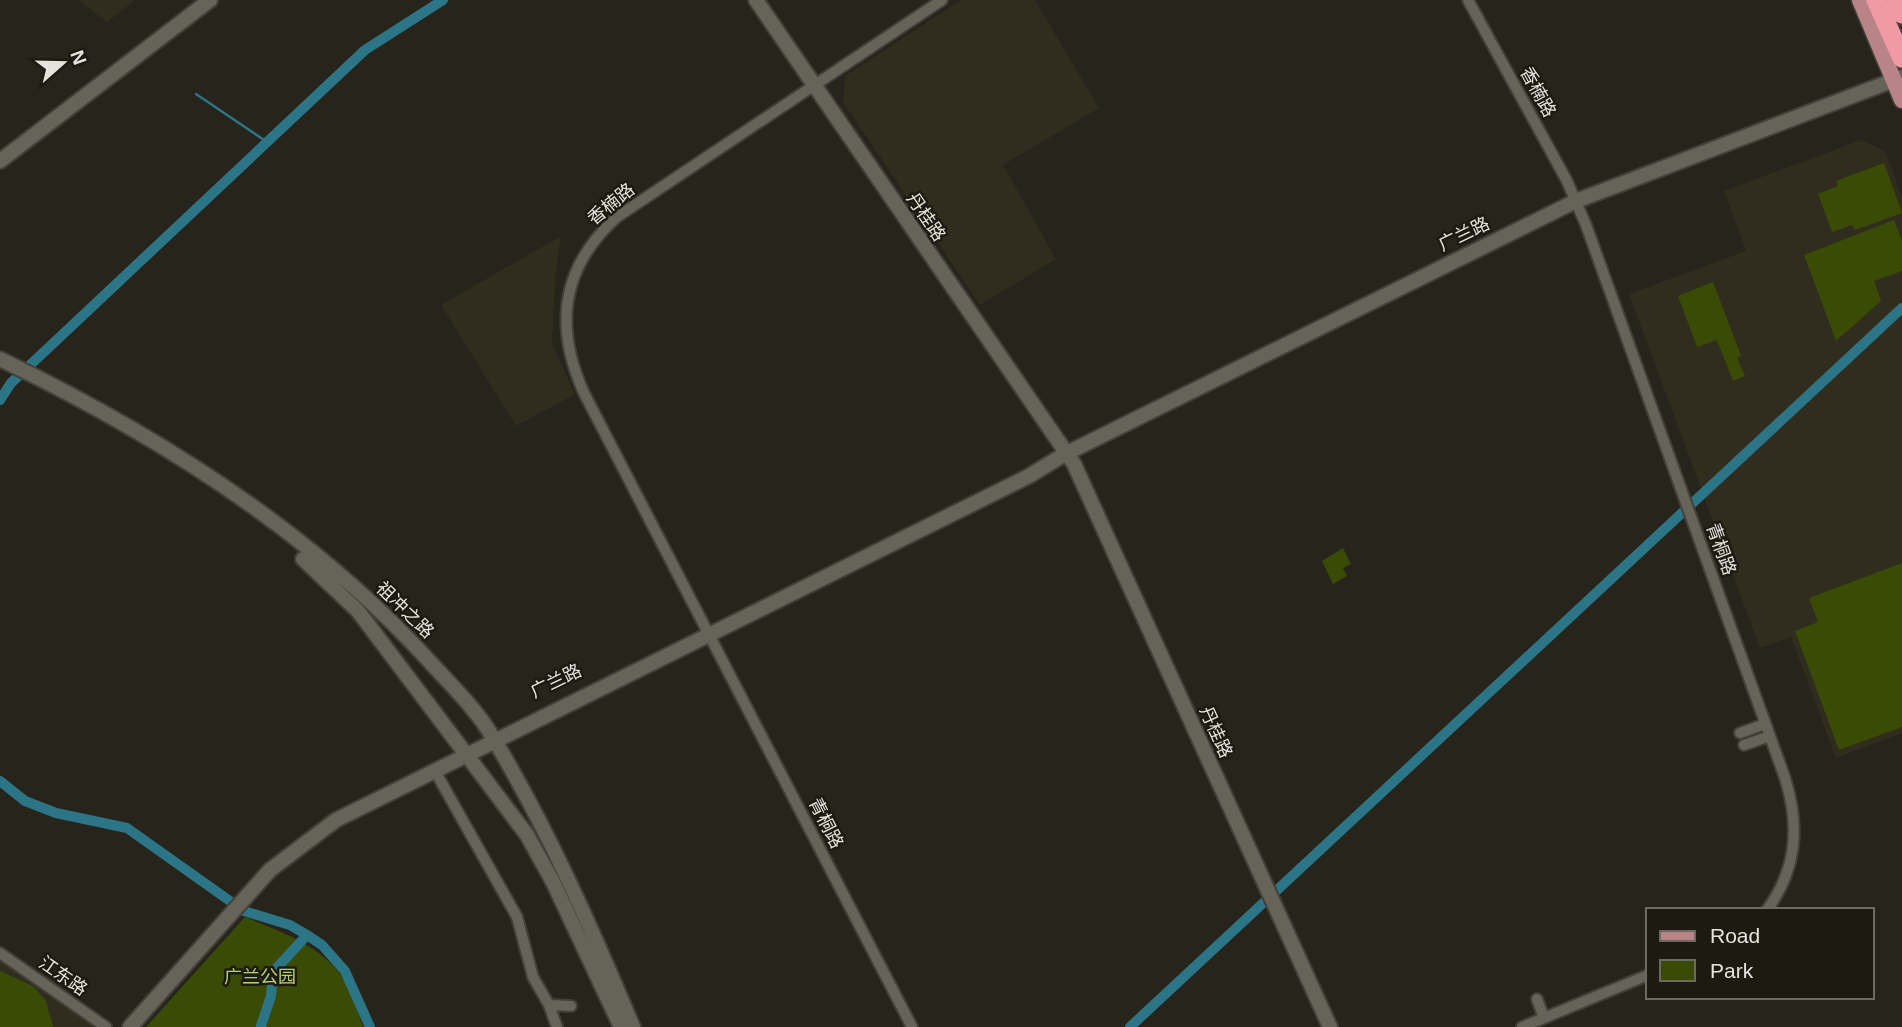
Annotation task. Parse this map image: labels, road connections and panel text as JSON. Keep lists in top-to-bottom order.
{
  "streets": {
    "street": [
      "香楠路",
      "丹桂路",
      "广兰路",
      "青桐路",
      "祖冲之路",
      "江东路"
    ]
  },
  "crossings": [
    ["香楠路", "丹桂路"],
    ["香楠路", "广兰路"],
    ["香楠路", "青桐路"],
    ["丹桂路", "广兰路"],
    ["广兰路", "青桐路"],
    ["广兰路", "祖冲之路"]
  ],
  "parks": ["广兰公园"],
  "legend": ["Road", "Park"],
  "north": "right"
}
